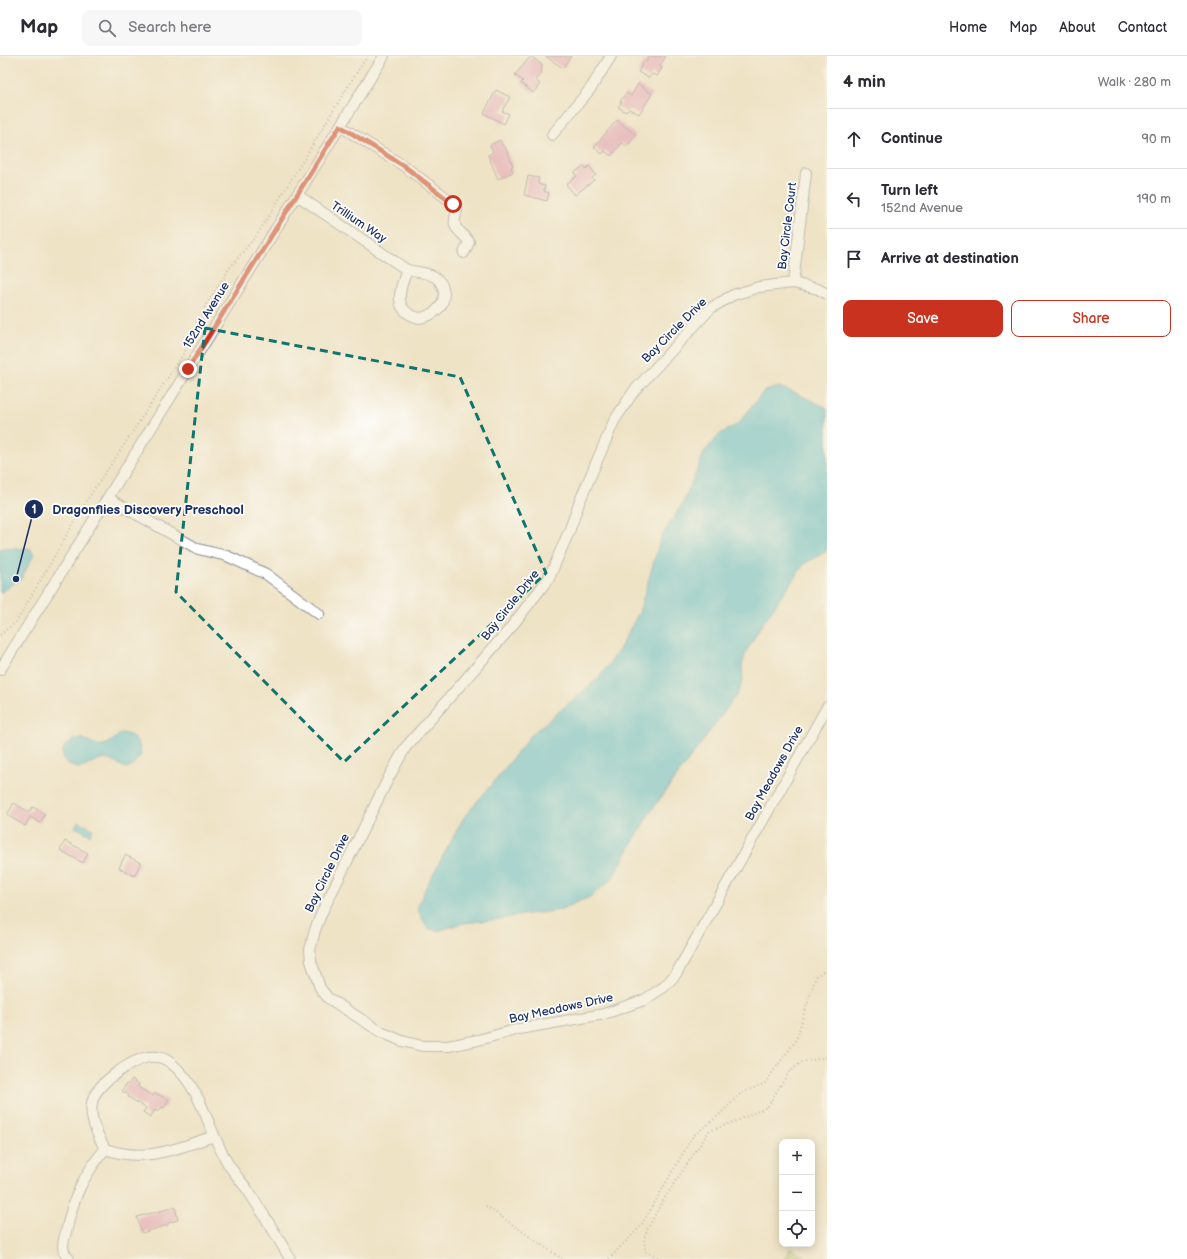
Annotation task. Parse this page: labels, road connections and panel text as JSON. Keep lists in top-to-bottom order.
{
  "streets": {
    "street": [
      "Trillium Way",
      "Bay Circle Court",
      "152nd Avenue",
      "Bay Circle Drive",
      "Bay Meadows Drive"
    ]
  },
  "crossings": [
    ["Trillium Way", "152nd Avenue"],
    ["Bay Circle Court", "Bay Circle Drive"],
    ["Bay Circle Drive", "Bay Meadows Drive"]
  ],
  "places": ["Dragonflies Discovery Preschool"],
  "page": {
    "header": "Map",
    "search": "Search here",
    "nav": [
      "Home",
      "Map",
      "About",
      "Contact"
    ],
    "heading": ["4 min", "Walk · 280 m"],
    "list": [
      ["Continue", "90 m"],
      ["Turn left", "152nd Avenue", "190 m"],
      "Arrive at destination"
    ],
    "buttons": ["Save", "Share"],
    "map_buttons": ["+", "−"]
  }
}
